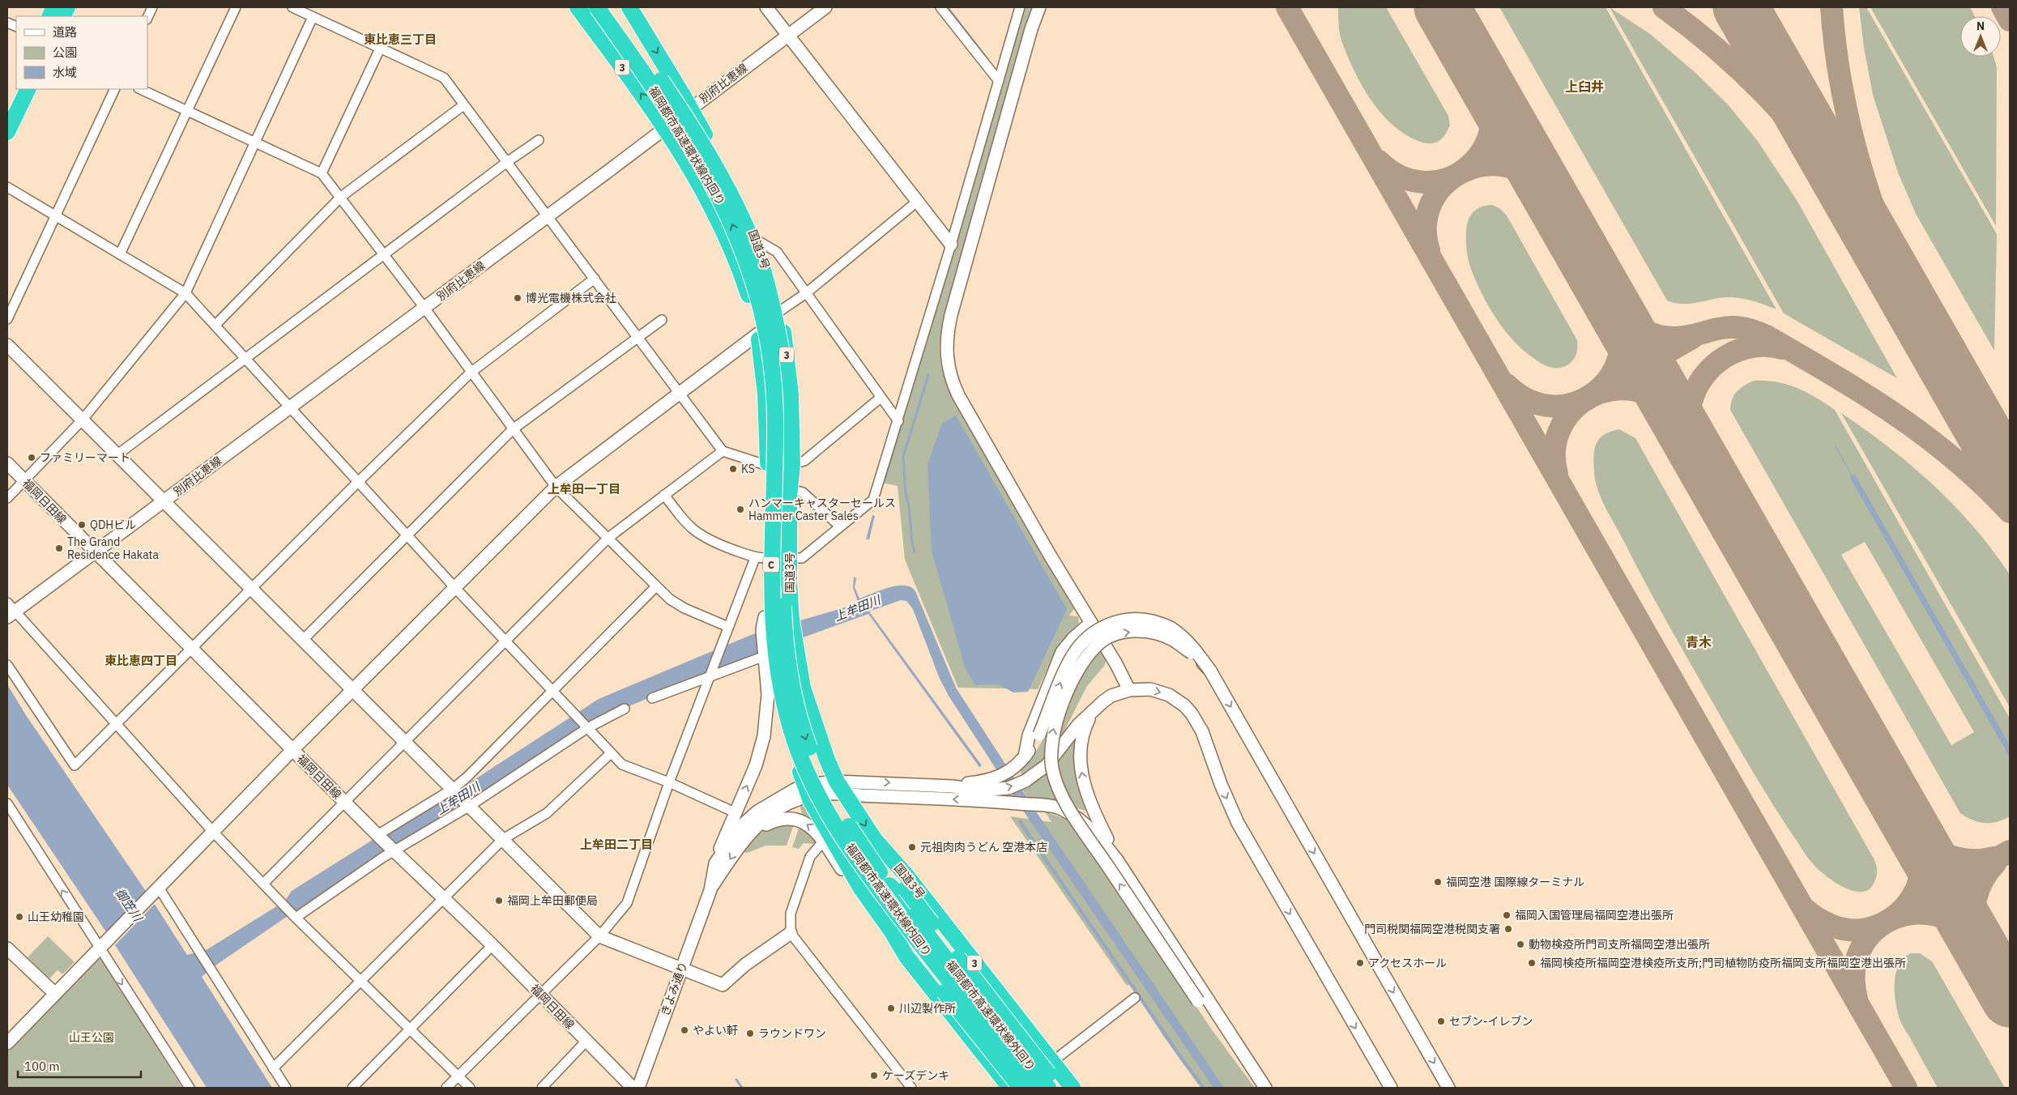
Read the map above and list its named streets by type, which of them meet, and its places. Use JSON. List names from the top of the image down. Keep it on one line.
{"streets":{"highway":["3","福岡都市高速環状線内回り","国道3号","C","福岡都市高速環状線外回り"],"street":["別府比恵線","福岡日田線","きよみ通り"]},"crossings":[["3","別府比恵線"],["3","きよみ通り"],["別府比恵線","国道3号"],["別府比恵線","福岡日田線"],["福岡都市高速環状線内回り","福岡都市高速環状線外回り"]],"districts":["東比恵三丁目","上臼井","上牟田一丁目","青木","東比恵四丁目","上牟田二丁目"],"water":["上牟田川","御笠川"],"parks":["山王公園"],"places":["博光電機株式会社","ファミリーマート","KS","ハンマーキャスターセールス Hammer Caster Sales","QDHビル","The Grand Residence Hakata","元祖肉肉うどん 空港本店","福岡空港 国際線ターミナル","福岡上牟田郵便局","福岡入国管理局福岡空港出張所","山王幼稚園","門司税関福岡空港税関支署","動物検疫所門司支所福岡空港出張所","アクセスホール","福岡検疫所福岡空港検疫所支所;門司植物防疫所福岡支所福岡空港出張所","川辺製作所","セブン-イレブン","やよい軒","ラウンドワン","ケーズデンキ"],"legend":["道路","公園","水域"],"scale_bar":"100 m","north":"top"}
